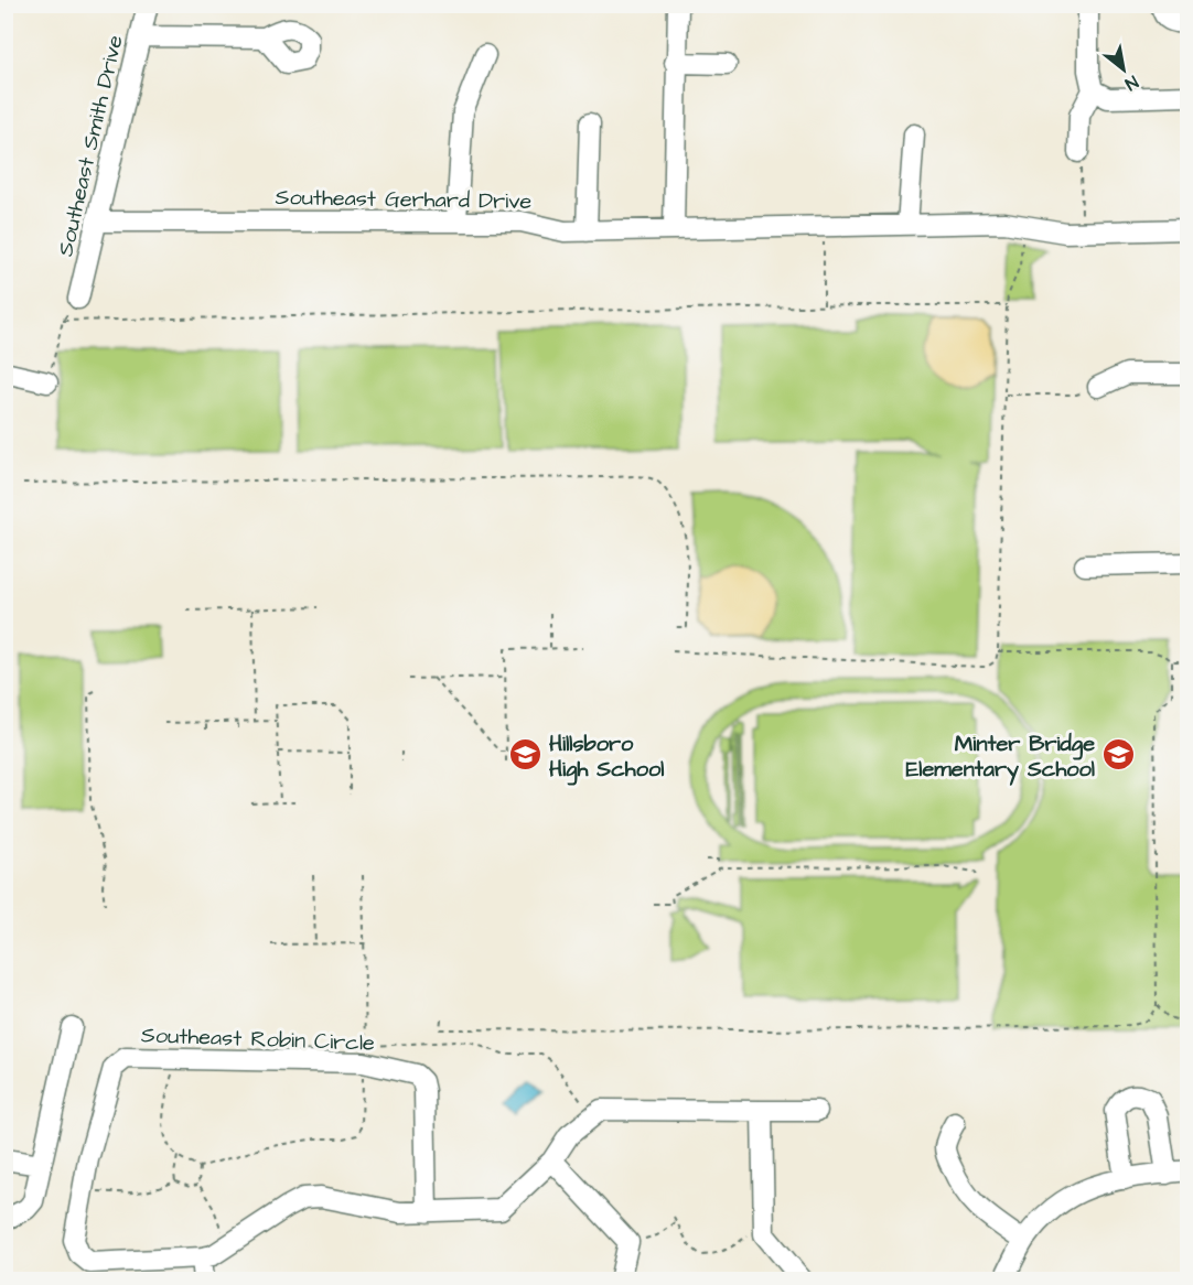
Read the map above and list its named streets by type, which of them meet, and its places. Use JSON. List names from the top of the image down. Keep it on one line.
{"streets":{"street":["Southeast Smith Drive","Southeast Gerhard Drive","Southeast Robin Circle"]},"crossings":[["Southeast Smith Drive","Southeast Gerhard Drive"]],"places":{"school or university":["Hillsboro High School","Minter Bridge Elementary School"]},"north":"bottom right"}
